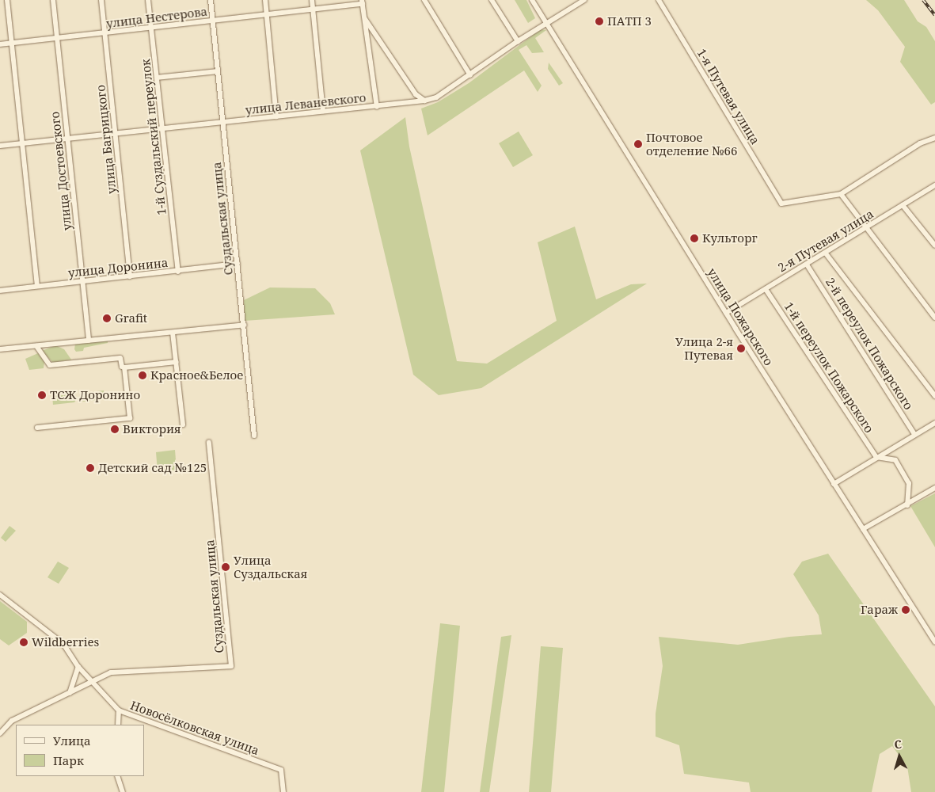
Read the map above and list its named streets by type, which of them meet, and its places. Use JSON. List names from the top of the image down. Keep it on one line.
{"streets":{"street":["улица Нестерова","1-я Путевая улица","улица Леваневского","1-й Суздальский переулок","улица Багрицкого","улица Достоевского","Суздальская улица","2-я Путевая улица","улица Доронина","улица Пожарского","2-й переулок Пожарского","1-й переулок Пожарского","Новосёлковская улица"]},"crossings":[["улица Нестерова","1-й Суздальский переулок"],["улица Нестерова","улица Багрицкого"],["улица Нестерова","улица Достоевского"],["улица Нестерова","Суздальская улица"],["улица Леваневского","1-й Суздальский переулок"],["улица Леваневского","улица Багрицкого"],["улица Леваневского","улица Достоевского"],["улица Леваневского","Суздальская улица"],["улица Леваневского","улица Пожарского"],["1-й Суздальский переулок","улица Доронина"],["улица Багрицкого","улица Доронина"],["улица Достоевского","улица Доронина"],["Суздальская улица","улица Доронина"],["Суздальская улица","Новосёлковская улица"],["2-я Путевая улица","улица Пожарского"],["2-я Путевая улица","2-й переулок Пожарского"],["2-я Путевая улица","1-й переулок Пожарского"]],"places":["ПАТП 3","Почтовое отделение №66","Культорг","Grafit","Улица 2-я Путевая","Красное&Белое","ТСЖ Доронино","Виктория","Детский сад №125","Улица Суздальская","Гараж","Wildberries"],"legend":["Улица","Парк"],"north":"top"}
